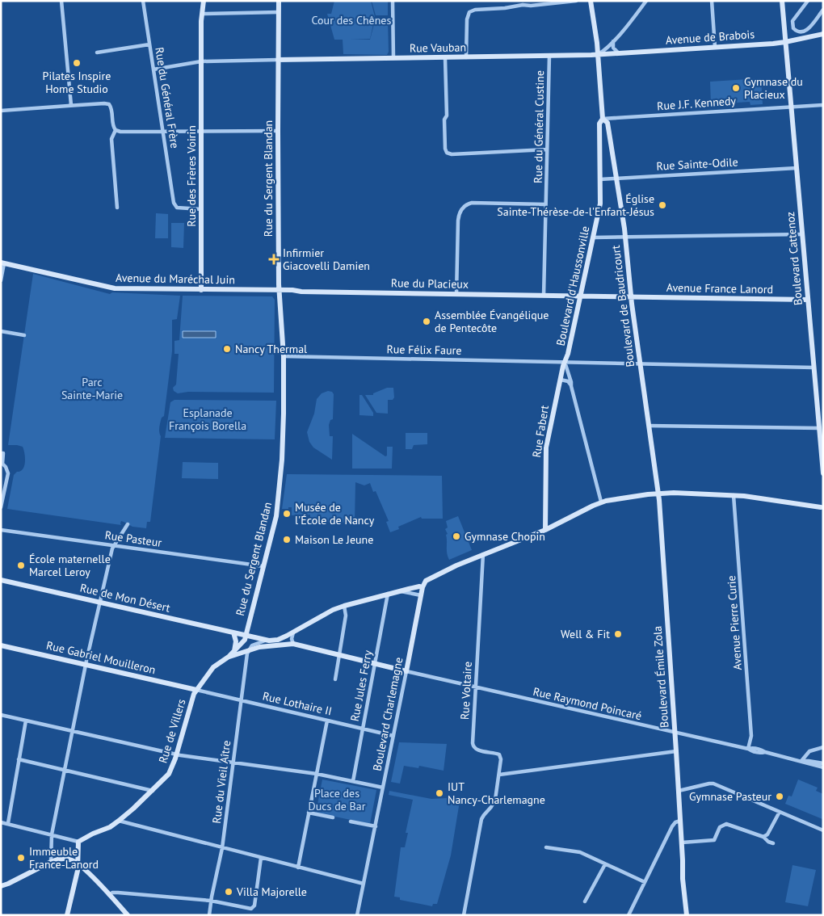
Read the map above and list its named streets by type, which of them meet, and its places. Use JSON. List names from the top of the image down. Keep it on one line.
{"streets":{"street":["Avenue de Brabois","Rue Vauban","Rue du Général Frère","Rue J.F. Kennedy","Rue du Général Custine","Rue Sainte-Odile","Rue des Frères Voirin","Rue du Sergent Blandan","Boulevard Cattenoz","Avenue du Maréchal Juin","Rue du Placieux","Boulevard d'Haussonville","Avenue France Lanord","Boulevard de Baudricourt","Rue Félix Faure","Rue Fabert","Rue Pasteur","Rue de Mon Désert","Avenue Pierre Curie","Rue Gabriel Mouilleron","Boulevard Émile Zola","Rue Jules Ferry","Rue Voltaire","Rue Lothaire II","Rue Raymond Poincaré","Boulevard Charlemagne","Rue de Villers","Rue du Vieil Aître"]},"crossings":[["Avenue de Brabois","Rue Vauban"],["Avenue de Brabois","Boulevard Cattenoz"],["Rue Vauban","Rue du Général Custine"],["Rue Vauban","Rue du Sergent Blandan"],["Rue du Général Frère","Rue des Frères Voirin"],["Rue J.F. Kennedy","Boulevard Cattenoz"],["Rue J.F. Kennedy","Boulevard d'Haussonville"],["Rue J.F. Kennedy","Boulevard de Baudricourt"],["Rue du Général Custine","Rue du Placieux"],["Rue Sainte-Odile","Boulevard Cattenoz"],["Rue Sainte-Odile","Boulevard d'Haussonville"],["Rue Sainte-Odile","Boulevard de Baudricourt"],["Rue des Frères Voirin","Avenue du Maréchal Juin"],["Rue du Sergent Blandan","Avenue du Maréchal Juin"],["Rue du Sergent Blandan","Rue du Placieux"],["Rue du Sergent Blandan","Rue Félix Faure"],["Rue du Sergent Blandan","Rue Pasteur"],["Rue du Sergent Blandan","Rue de Mon Désert"],["Rue du Sergent Blandan","Rue de Villers"],["Boulevard Cattenoz","Avenue France Lanord"],["Boulevard Cattenoz","Rue Félix Faure"],["Avenue du Maréchal Juin","Rue du Placieux"],["Rue du Placieux","Boulevard d'Haussonville"],["Rue du Placieux","Avenue France Lanord"],["Boulevard d'Haussonville","Avenue France Lanord"],["Boulevard d'Haussonville","Boulevard de Baudricourt"],["Boulevard d'Haussonville","Rue Félix Faure"],["Boulevard d'Haussonville","Rue Fabert"],["Avenue France Lanord","Boulevard de Baudricourt"],["Boulevard de Baudricourt","Rue Félix Faure"],["Boulevard de Baudricourt","Boulevard Émile Zola"],["Rue Félix Faure","Rue Fabert"],["Rue de Mon Désert","Rue de Villers"],["Avenue Pierre Curie","Rue Raymond Poincaré"],["Rue Gabriel Mouilleron","Rue Lothaire II"],["Rue Gabriel Mouilleron","Rue de Villers"],["Boulevard Émile Zola","Rue Raymond Poincaré"],["Rue Jules Ferry","Rue Lothaire II"],["Rue Voltaire","Rue Raymond Poincaré"],["Rue Lothaire II","Boulevard Charlemagne"],["Rue Lothaire II","Rue de Villers"],["Rue Lothaire II","Rue du Vieil Aître"],["Rue Raymond Poincaré","Boulevard Charlemagne"]],"parks":["Cour des Chênes","Parc Sainte-Marie","Esplanade François Borella","Place des Ducs de Bar"],"places":{"other":["Pilates Inspire Home Studio","Gymnase du Placieux","Église Sainte-Thérèse-de-l'Enfant-Jésus","Assemblée Évangélique de Pentecôte","Nancy Thermal","Musée de l'École de Nancy","Gymnase Chopin","Maison Le Jeune","École maternelle Marcel Leroy","Well & Fit","IUT Nancy-Charlemagne","Gymnase Pasteur","Immeuble France-Lanord","Villa Majorelle"],"health":["Infirmier Giacovelli Damien"]}}
